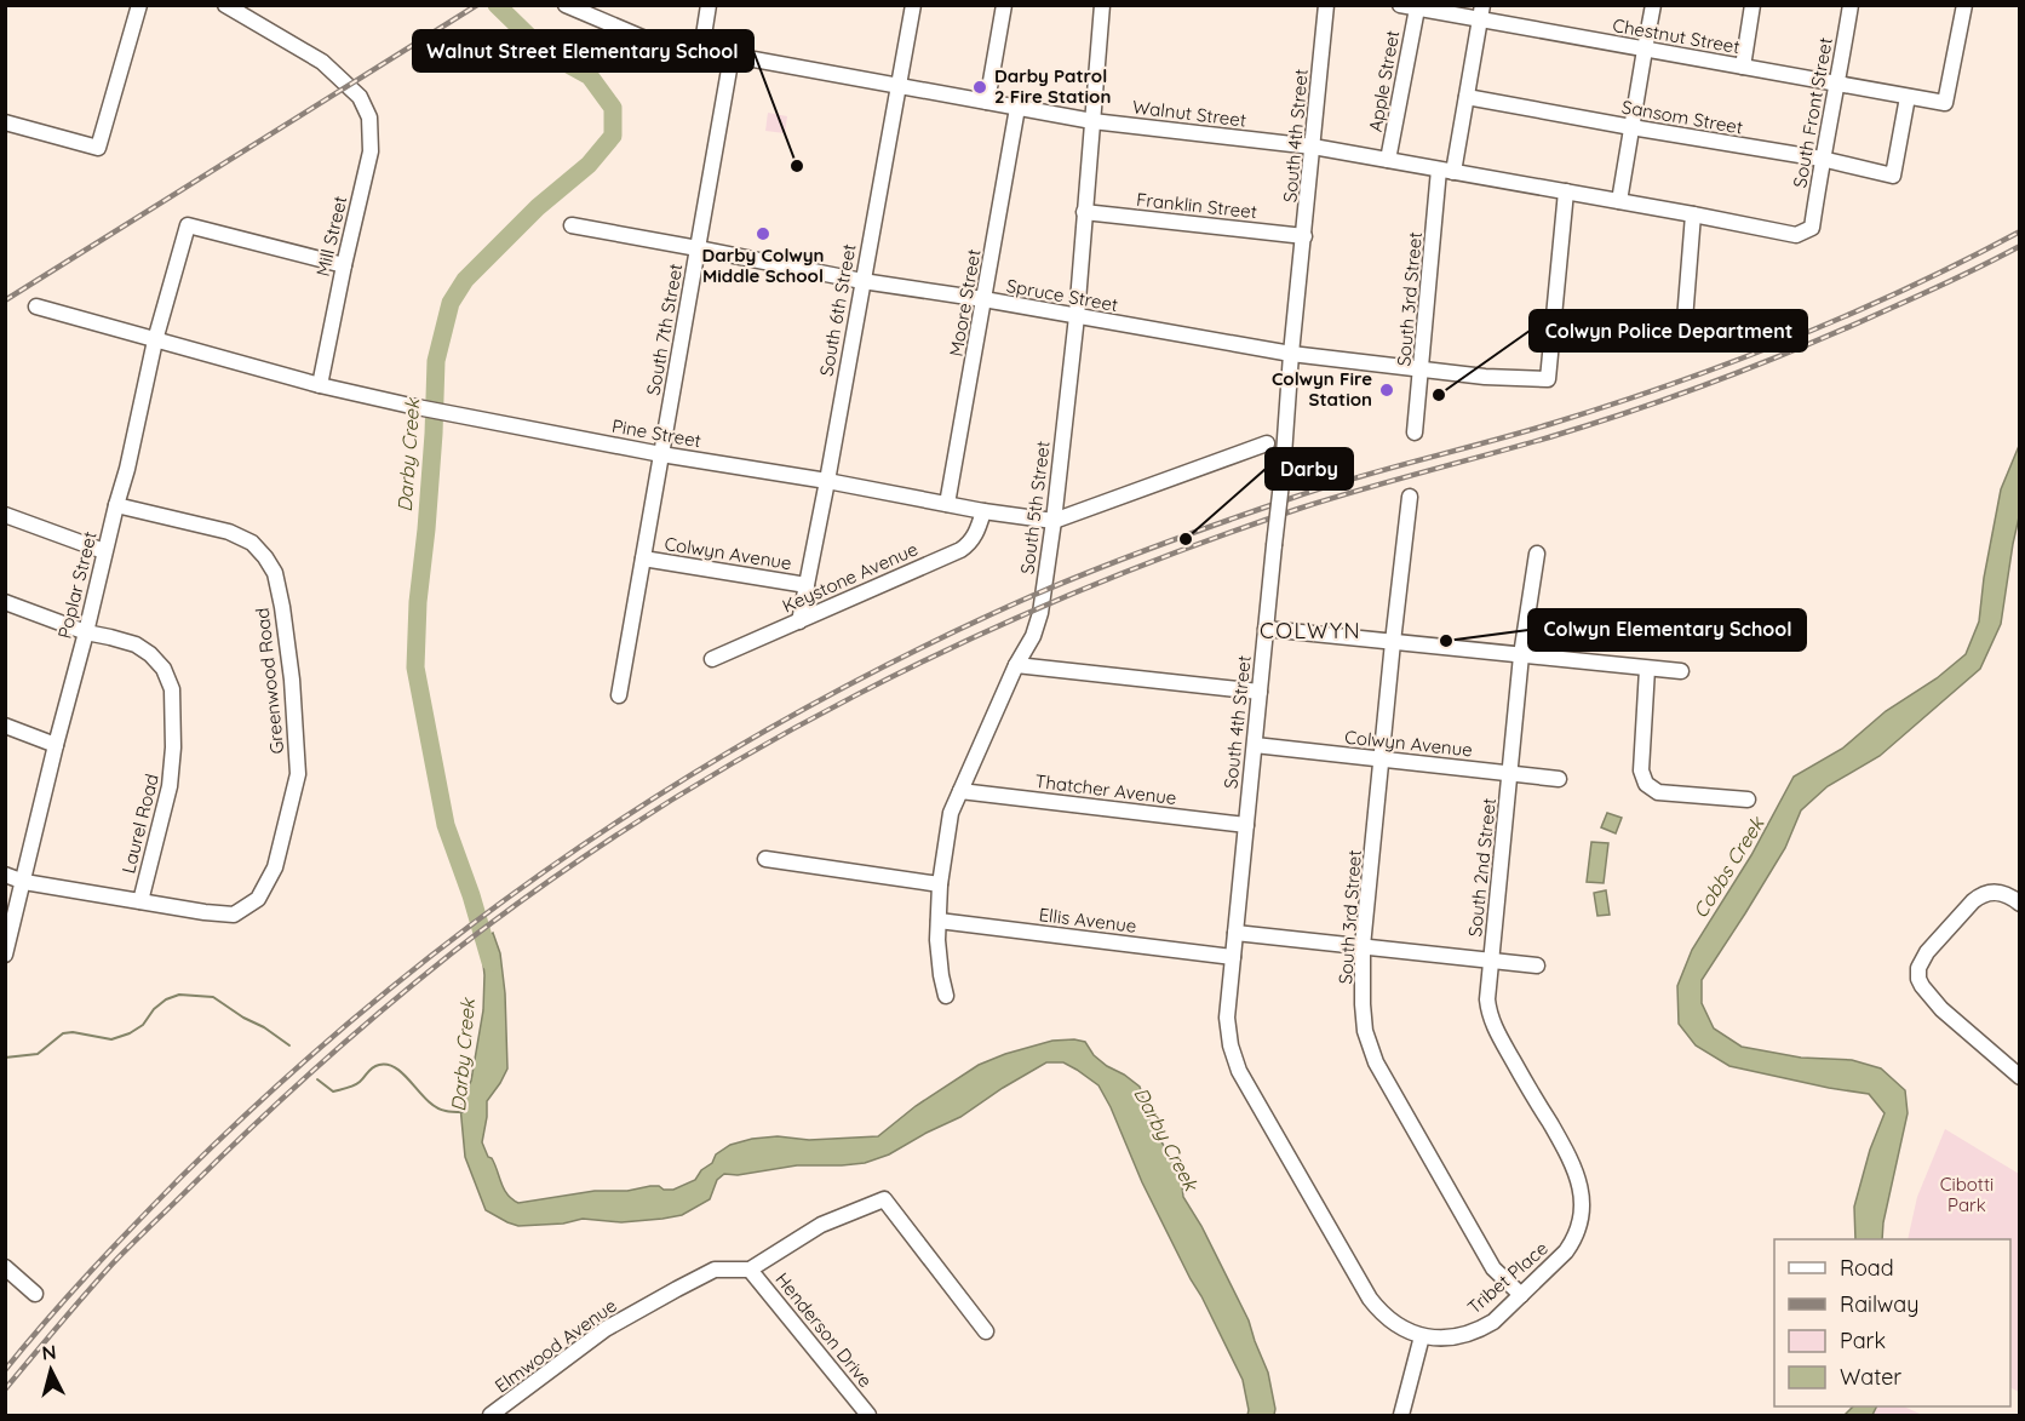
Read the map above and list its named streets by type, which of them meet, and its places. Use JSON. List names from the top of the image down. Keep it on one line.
{"streets":{"street":["Chestnut Street","Apple Street","South Front Street","Walnut Street","Sansom Street","South 4th Street","Franklin Street","Mill Street","Spruce Street","South 3rd Street","Moore Street","South 6th Street","South 7th Street","Pine Street","South 5th Street","Colwyn Avenue","Keystone Avenue","Poplar Street","Greenwood Road","Thatcher Avenue","Laurel Road","South 2nd Street","Ellis Avenue","Tribet Place","Henderson Drive","Elmwood Avenue"]},"crossings":[["Chestnut Street","Apple Street"],["Chestnut Street","South Front Street"],["Chestnut Street","Sansom Street"],["Chestnut Street","South 3rd Street"],["Apple Street","Walnut Street"],["South Front Street","Walnut Street"],["South Front Street","Sansom Street"],["Walnut Street","South 4th Street"],["Walnut Street","Spruce Street"],["Walnut Street","South 3rd Street"],["Walnut Street","Moore Street"],["Walnut Street","South 6th Street"],["Walnut Street","South 7th Street"],["Walnut Street","South 5th Street"],["Sansom Street","South 3rd Street"],["South 4th Street","Franklin Street"],["South 4th Street","Spruce Street"],["South 4th Street","Colwyn Avenue"],["South 4th Street","Thatcher Avenue"],["South 4th Street","Ellis Avenue"],["South 4th Street","Tribet Place"],["Franklin Street","South 5th Street"],["Mill Street","Pine Street"],["Mill Street","Poplar Street"],["Spruce Street","South 3rd Street"],["Spruce Street","Moore Street"],["Spruce Street","South 6th Street"],["Spruce Street","South 7th Street"],["Spruce Street","South 5th Street"],["South 3rd Street","Colwyn Avenue"],["South 3rd Street","Tribet Place"],["Moore Street","Pine Street"],["South 6th Street","Pine Street"],["South 6th Street","Colwyn Avenue"],["South 6th Street","Keystone Avenue"],["South 7th Street","Pine Street"],["South 7th Street","Colwyn Avenue"],["Pine Street","South 5th Street"],["Pine Street","Keystone Avenue"],["Pine Street","Poplar Street"],["South 5th Street","Thatcher Avenue"],["South 5th Street","Ellis Avenue"],["Colwyn Avenue","South 2nd Street"],["Poplar Street","Greenwood Road"],["Poplar Street","Laurel Road"],["Greenwood Road","Laurel Road"],["South 2nd Street","Tribet Place"],["Henderson Drive","Elmwood Avenue"]],"districts":["COLWYN"],"water":["Darby Creek","Cobbs Creek"],"parks":["Cibotti Park"],"places":["Darby Patrol 2 Fire Station","Walnut Street Elementary School","Darby Colwyn Middle School","Colwyn Fire Station","Colwyn Police Department","Darby","Colwyn Elementary School"],"legend":["Road","Railway","Park","Water"],"north":"top"}
